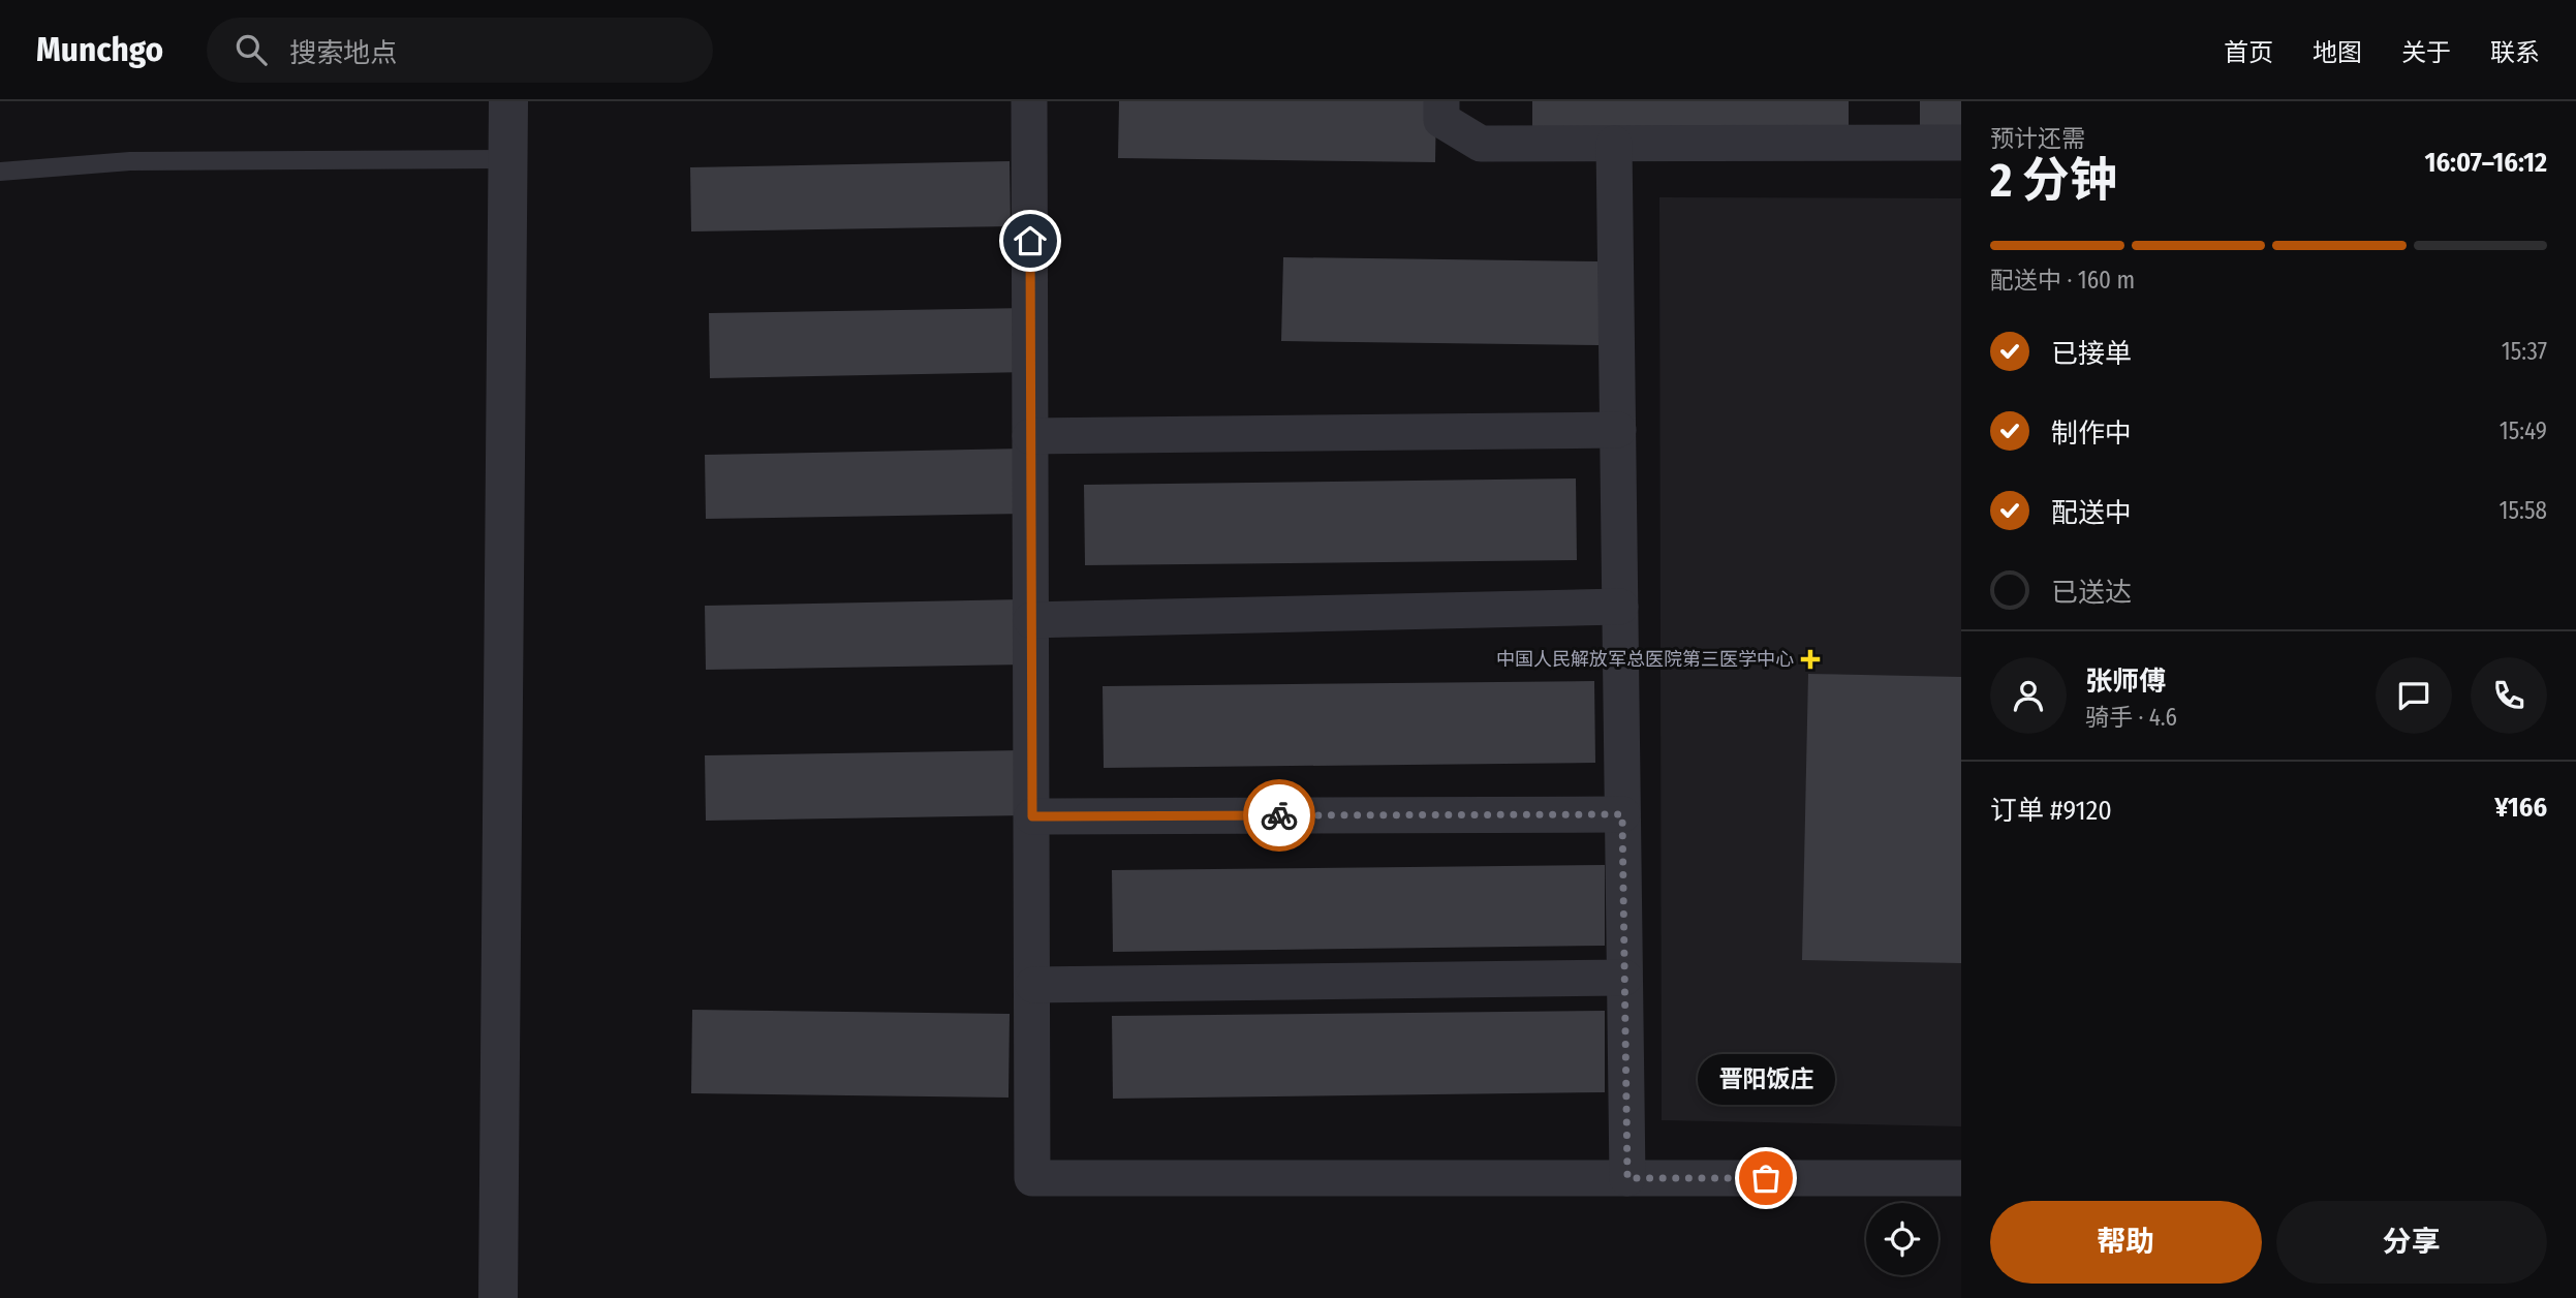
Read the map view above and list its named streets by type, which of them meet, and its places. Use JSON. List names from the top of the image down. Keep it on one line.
{"places":{"health":["中国人民解放军总医院第三医学中心"],"other":["晋阳饭庄"]},"page":{"header":"Munchgo","search":"搜索地点","nav":["首页","地图","关于","联系"],"heading":["2 分钟","预计还需","16:07–16:12"],"panel":["张师傅","骑手 · 4.6","订单 #9120","¥166"],"bar":"配送中 · 160 m","list":[["已接单","15:37"],["制作中","15:49"],["配送中","15:58"],"已送达"],"bubble":"晋阳饭庄","buttons":["帮助","分享"]}}
